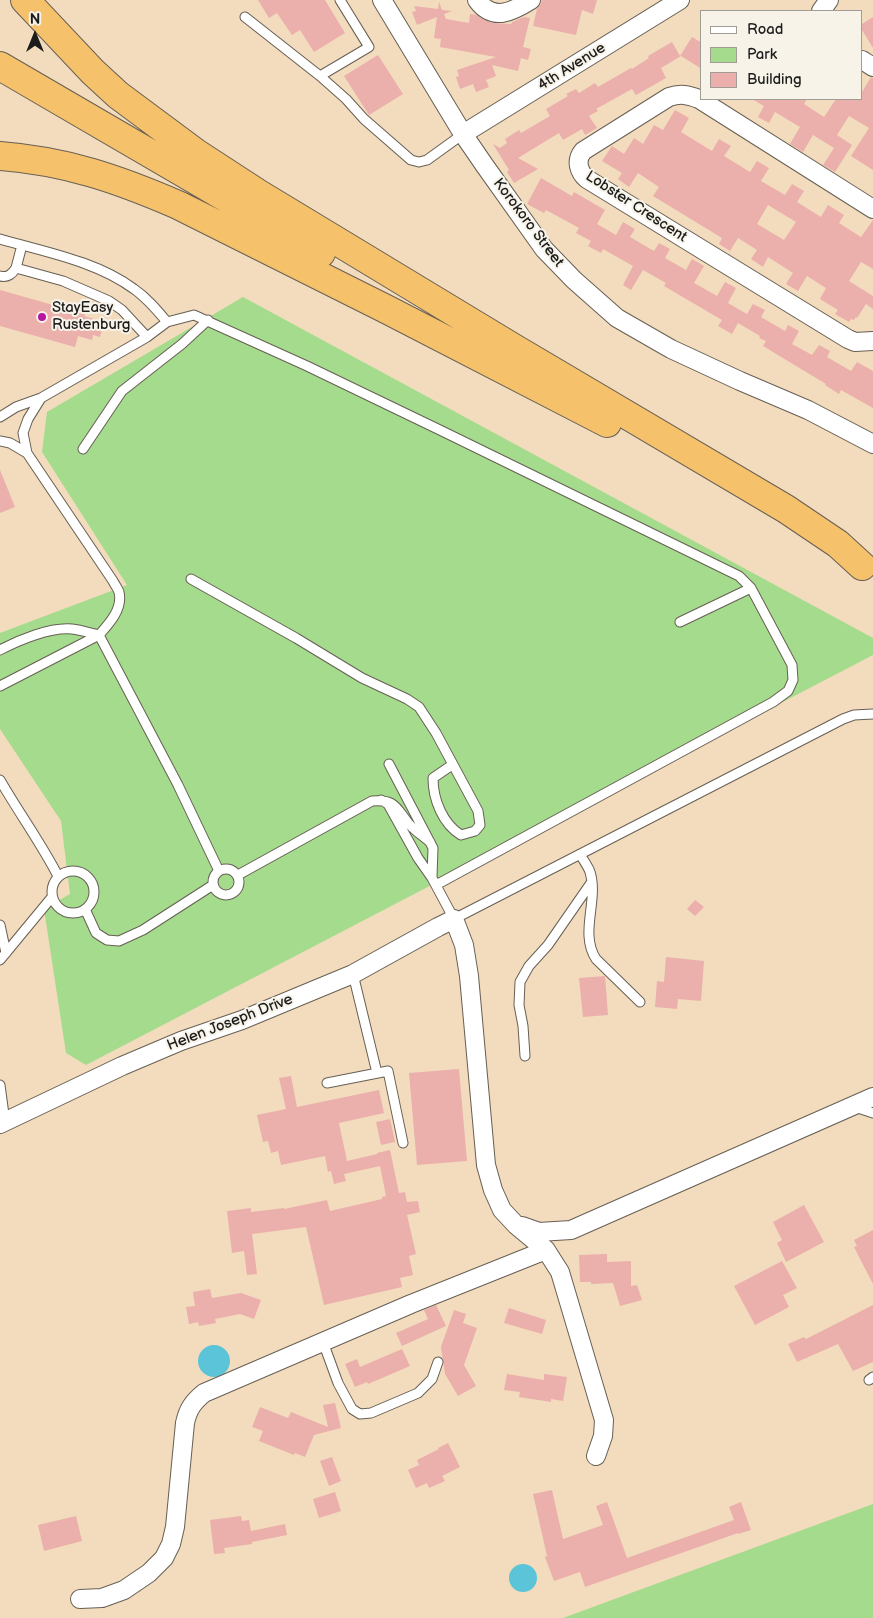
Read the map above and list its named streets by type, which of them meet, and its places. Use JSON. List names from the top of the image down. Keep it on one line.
{"streets":{"street":["4th Avenue","Lobster Crescent","Korokoro Street","Helen Joseph Drive"]},"crossings":[["4th Avenue","Korokoro Street"]],"places":["StayEasy Rustenburg"],"legend":["Road","Park","Building"],"north":"top"}
